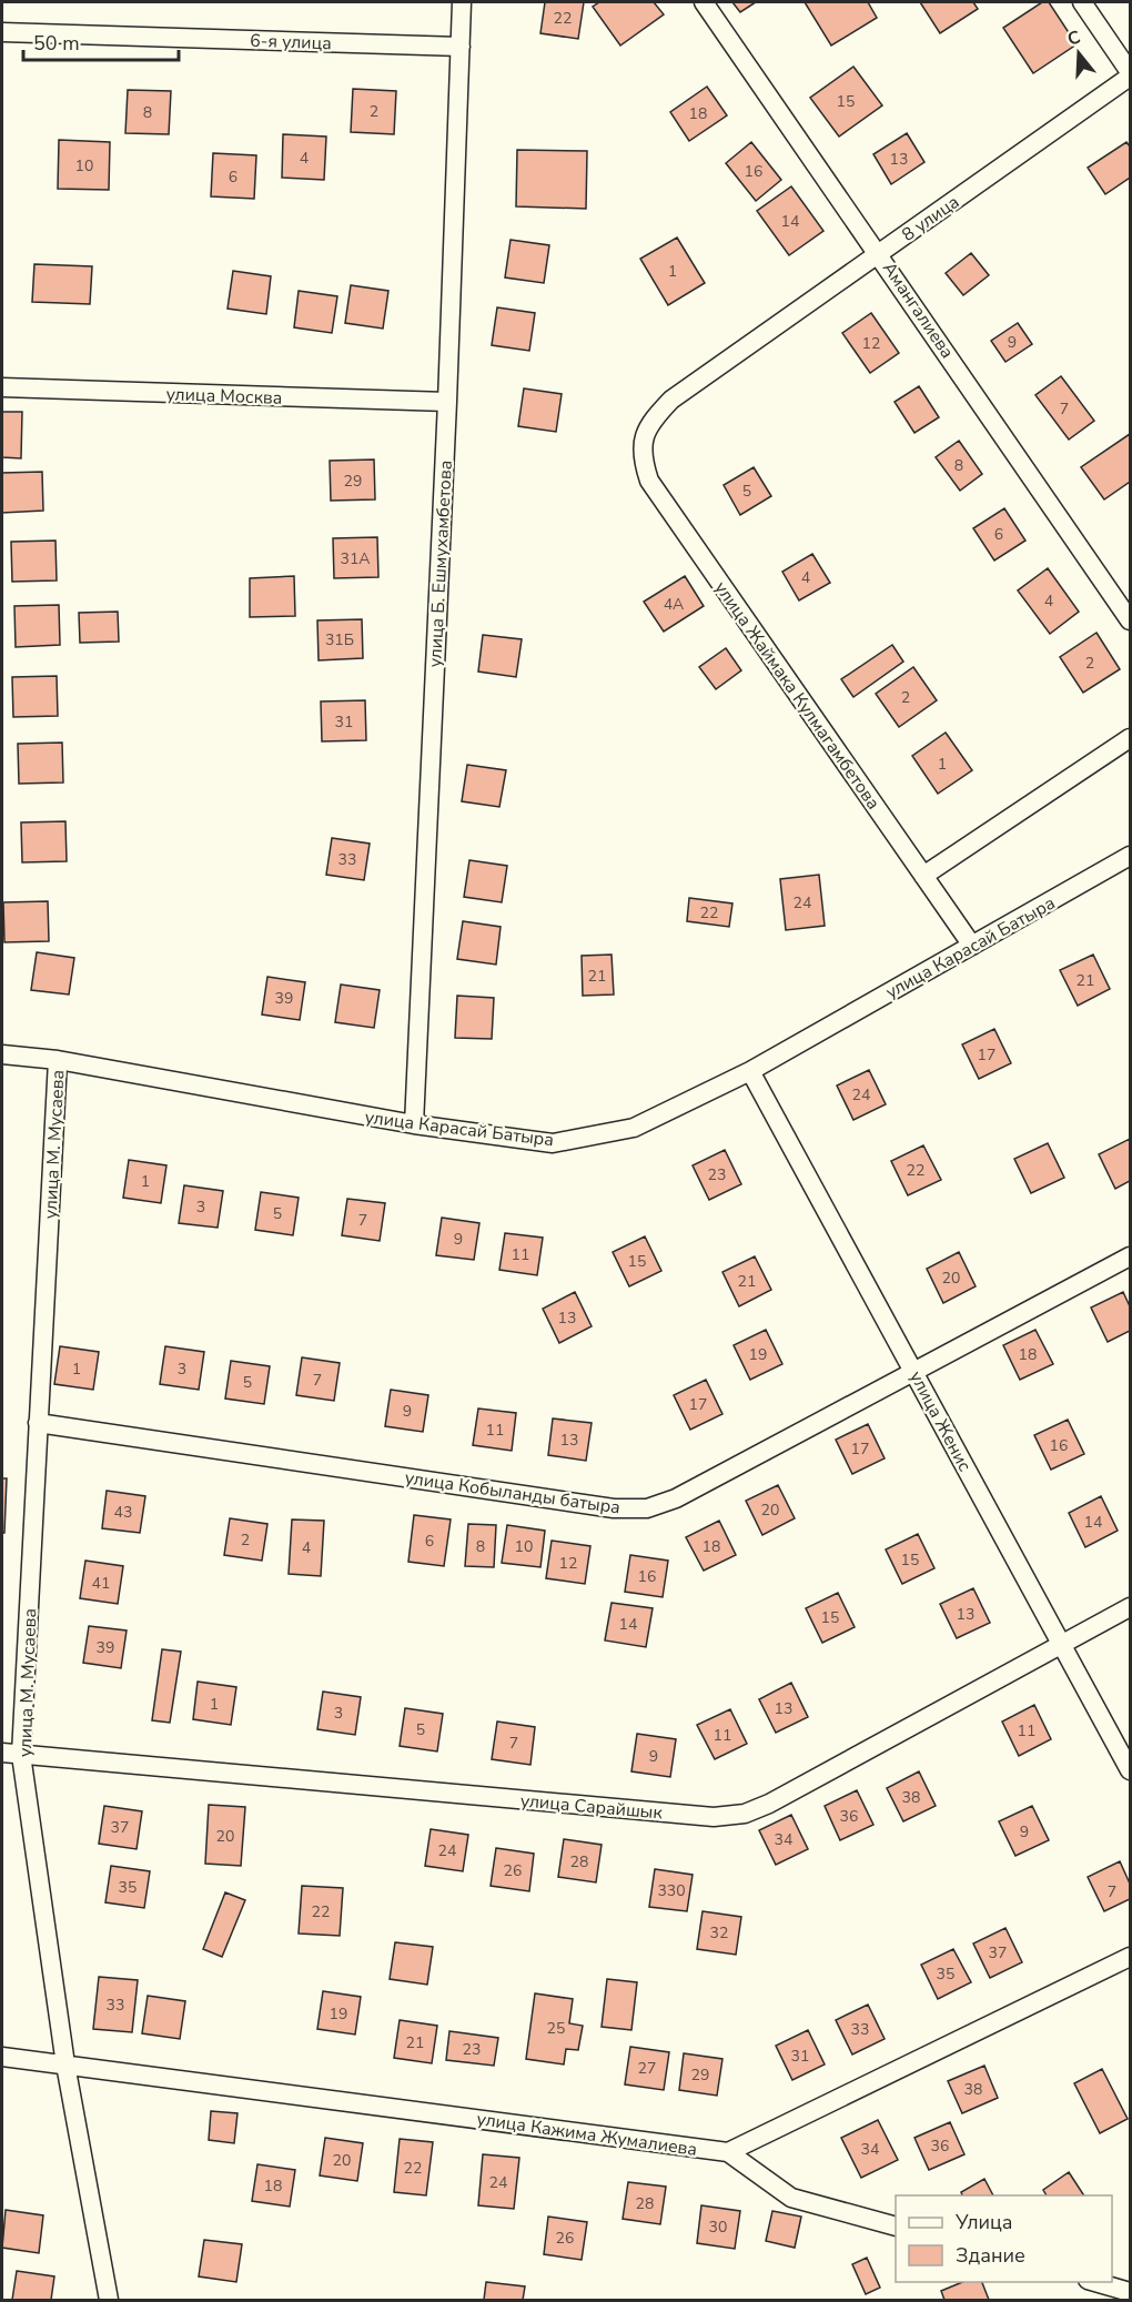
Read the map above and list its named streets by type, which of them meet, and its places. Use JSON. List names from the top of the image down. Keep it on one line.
{"streets":{"street":["6-я улица","8 улица","Амангалиева","улица Москва","улица Б. Ешмухамбетова","улица Жаймака Кулмагамбетова","улица Карасай Батыра","улица М. Мусаева","улица Женис","улица Кобыланды батыра","улица Сарайшык","улица Кажима Жумалиева"]},"crossings":[["6-я улица","улица Б. Ешмухамбетова"],["8 улица","Амангалиева"],["8 улица","улица Жаймака Кулмагамбетова"],["улица Москва","улица Б. Ешмухамбетова"],["улица Б. Ешмухамбетова","улица Карасай Батыра"],["улица Жаймака Кулмагамбетова","улица Карасай Батыра"],["улица Карасай Батыра","улица М. Мусаева"],["улица Карасай Батыра","улица Женис"],["улица М. Мусаева","улица Кобыланды батыра"],["улица М. Мусаева","улица Сарайшык"],["улица М. Мусаева","улица Кажима Жумалиева"],["улица Женис","улица Кобыланды батыра"],["улица Женис","улица Сарайшык"]],"house_numbers":["22","15","2","8","18","4","13","10","16","6","14","1","9","12","7","8","29","5","6","31А","4","4","4А","31Б","2","2","31","1","33","24","22","21","21","39","17","24","22","23","1","3","5","7","9","11","15","20","21","13","19","18","1","3","7","5","17","9","11","13","16","17","20","43","14","2","6","8","10","18","4","15","12","16","41","13","15","14","39","1","13","3","5","11","11","7","9","38","36","37","9","20","34","24","28","26","35","330","7","22","32","37","35","33","19","25","33","21","23","31","27","29","38","36","34","20","22","24","18","28","30","26"],"legend":["Улица","Здание"],"scale_bar":"50 m","north":"top"}
